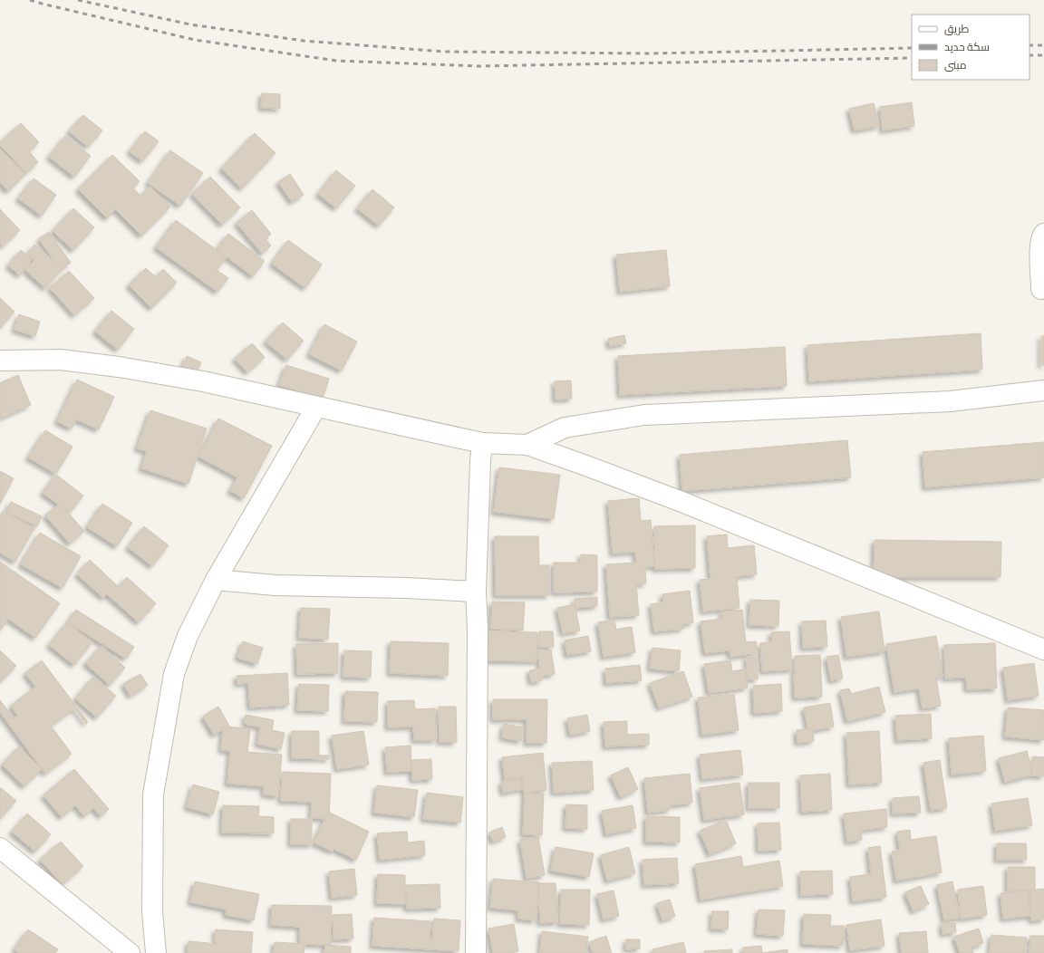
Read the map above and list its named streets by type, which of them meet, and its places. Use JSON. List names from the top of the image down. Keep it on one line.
{"legend":["طريق","سكة حديد","مبنى"]}
